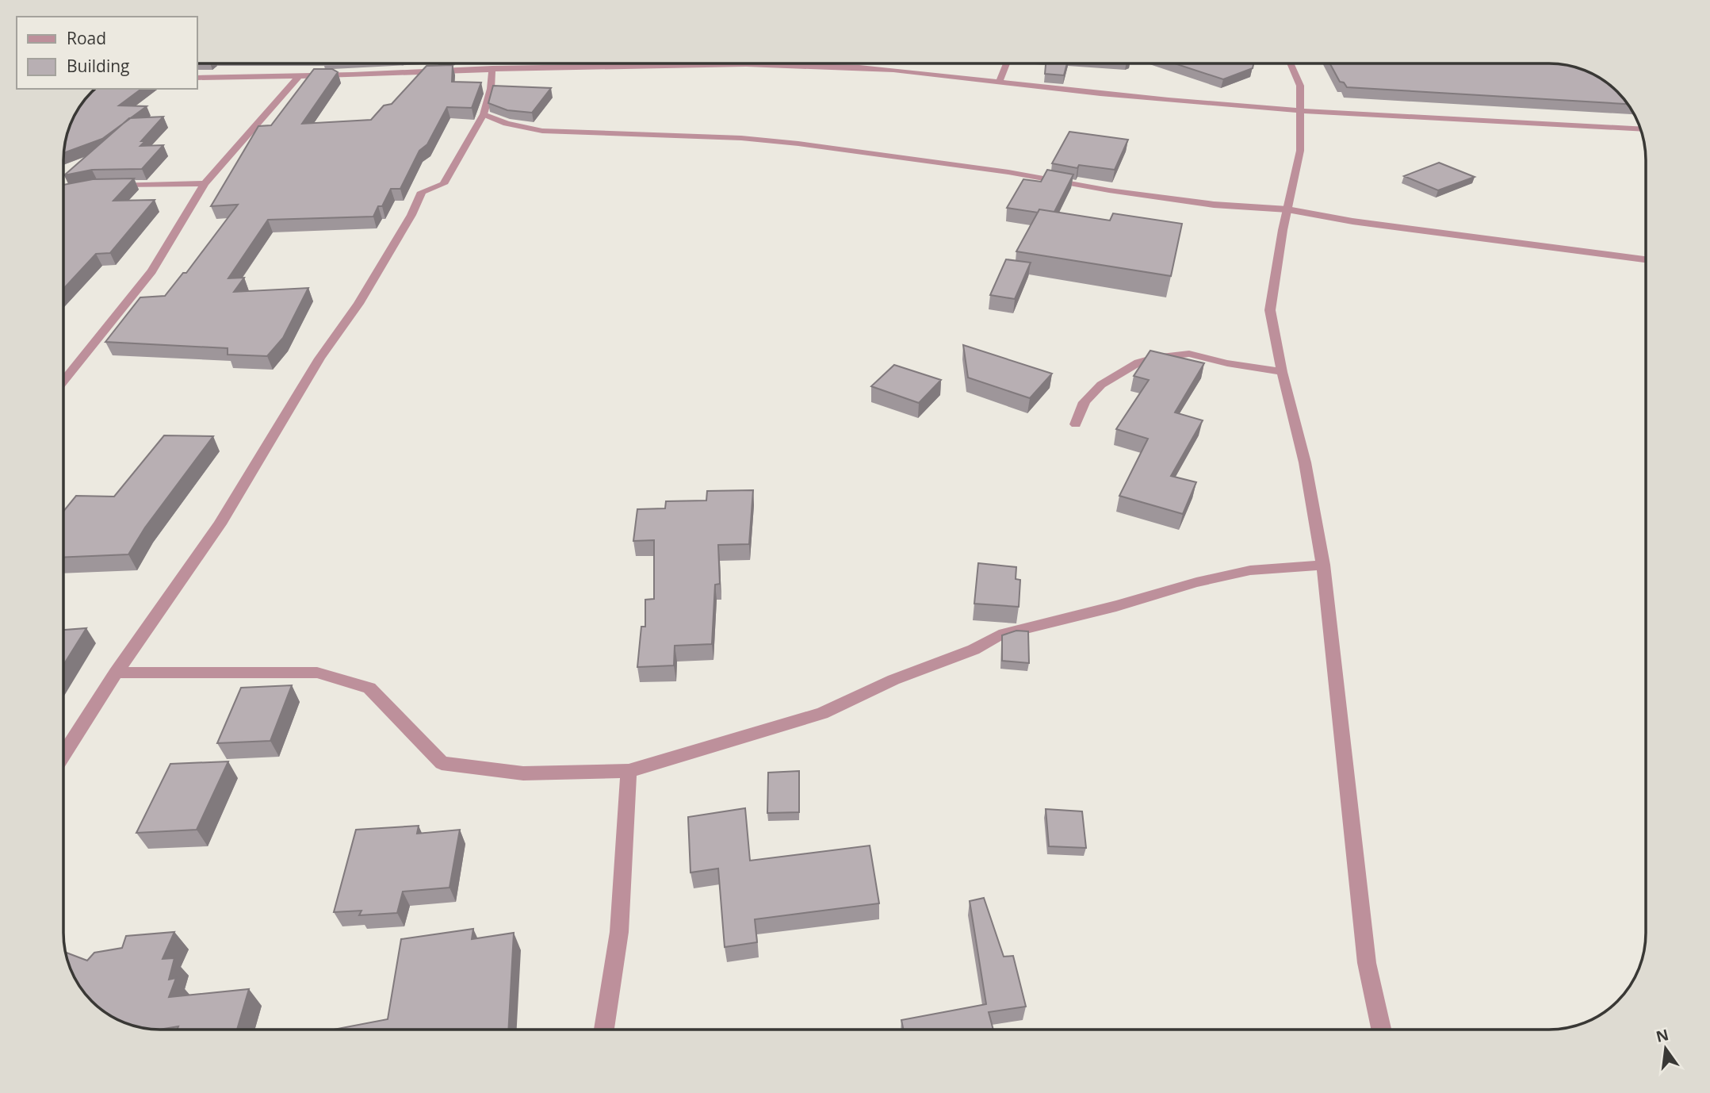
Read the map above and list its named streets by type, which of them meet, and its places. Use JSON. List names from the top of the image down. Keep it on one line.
{"legend":["Road","Building"],"north":"top"}
